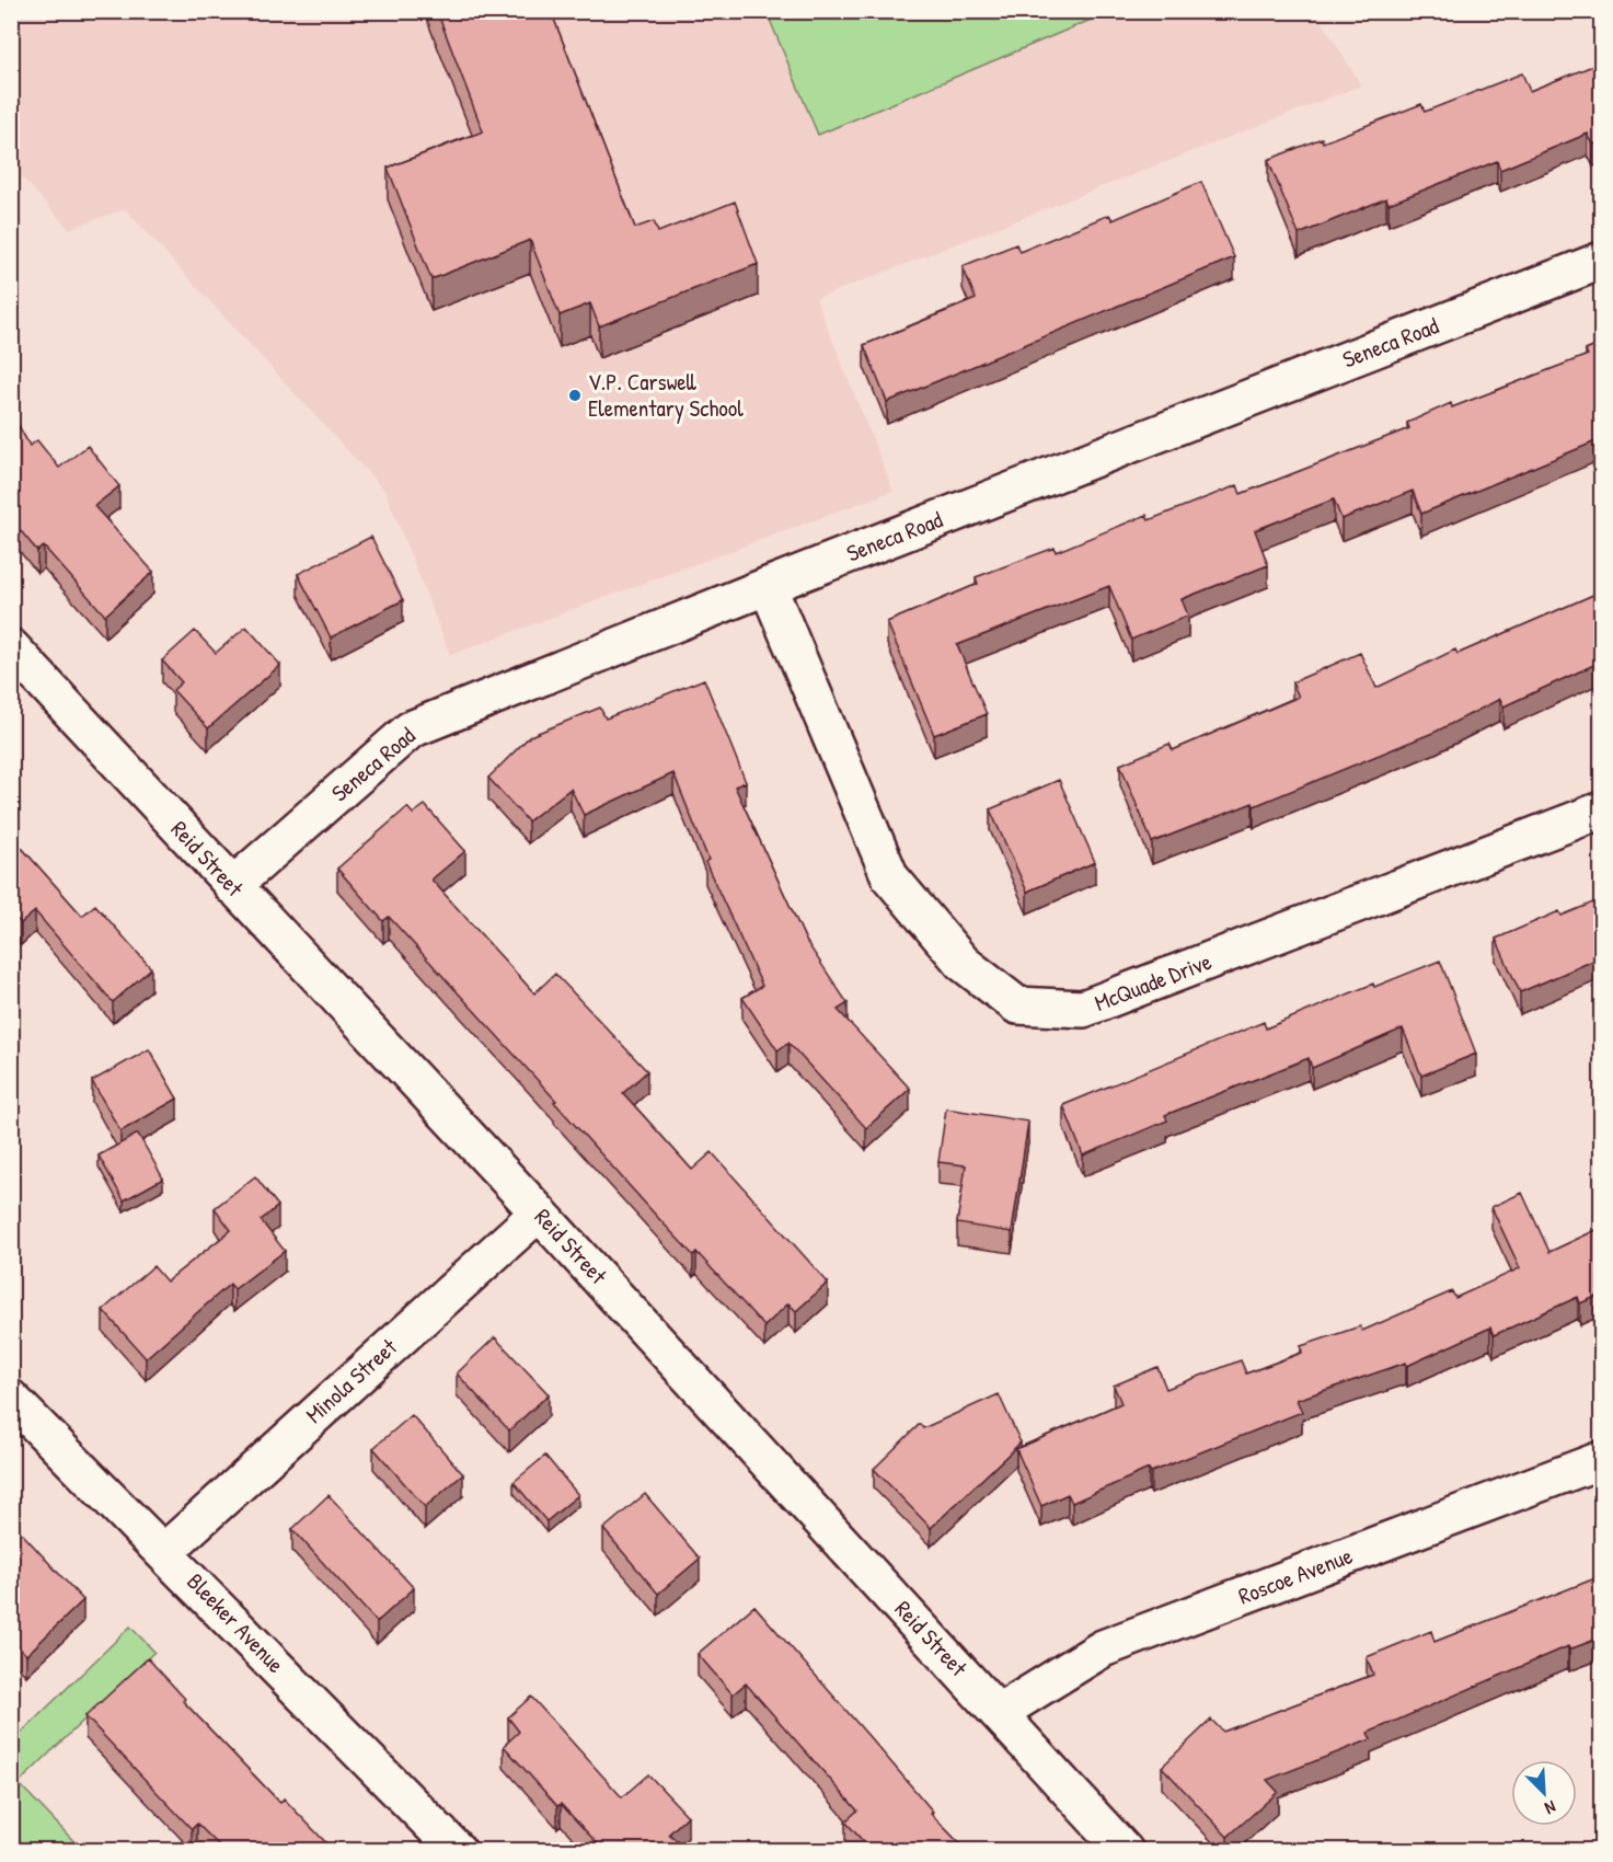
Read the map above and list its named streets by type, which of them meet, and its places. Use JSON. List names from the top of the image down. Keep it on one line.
{"streets":{"street":["Seneca Road","Reid Street","McQuade Drive","Minola Street","Roscoe Avenue","Bleeker Avenue"]},"crossings":[["Seneca Road","Reid Street"],["Seneca Road","McQuade Drive"],["Reid Street","Minola Street"],["Reid Street","Roscoe Avenue"],["Minola Street","Bleeker Avenue"]],"places":["V.P. Carswell Elementary School"],"north":"bottom right"}
